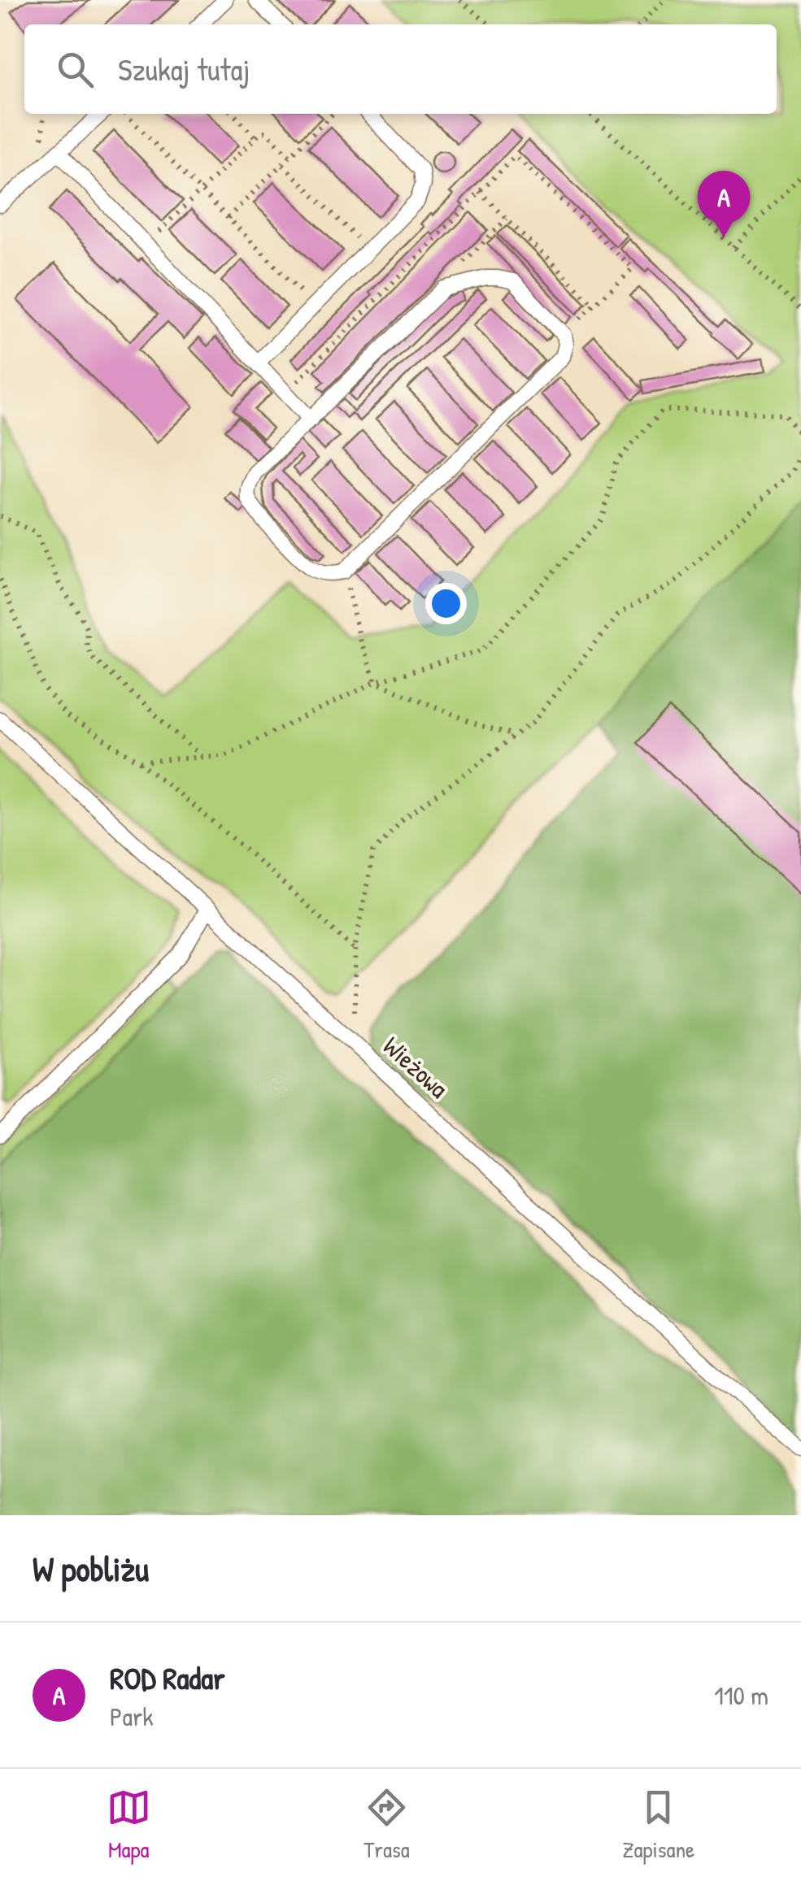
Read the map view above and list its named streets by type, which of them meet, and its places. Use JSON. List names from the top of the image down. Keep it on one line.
{"streets":{"lane":["Wieżowa"]},"page":{"search":"Szukaj tutaj","pins":"A","heading":"W pobliżu","list":[{"mark":"A","name":"ROD Radar","note":"Park","value":"110 m"}],"nav":["Mapa","Trasa","Zapisane"]}}
